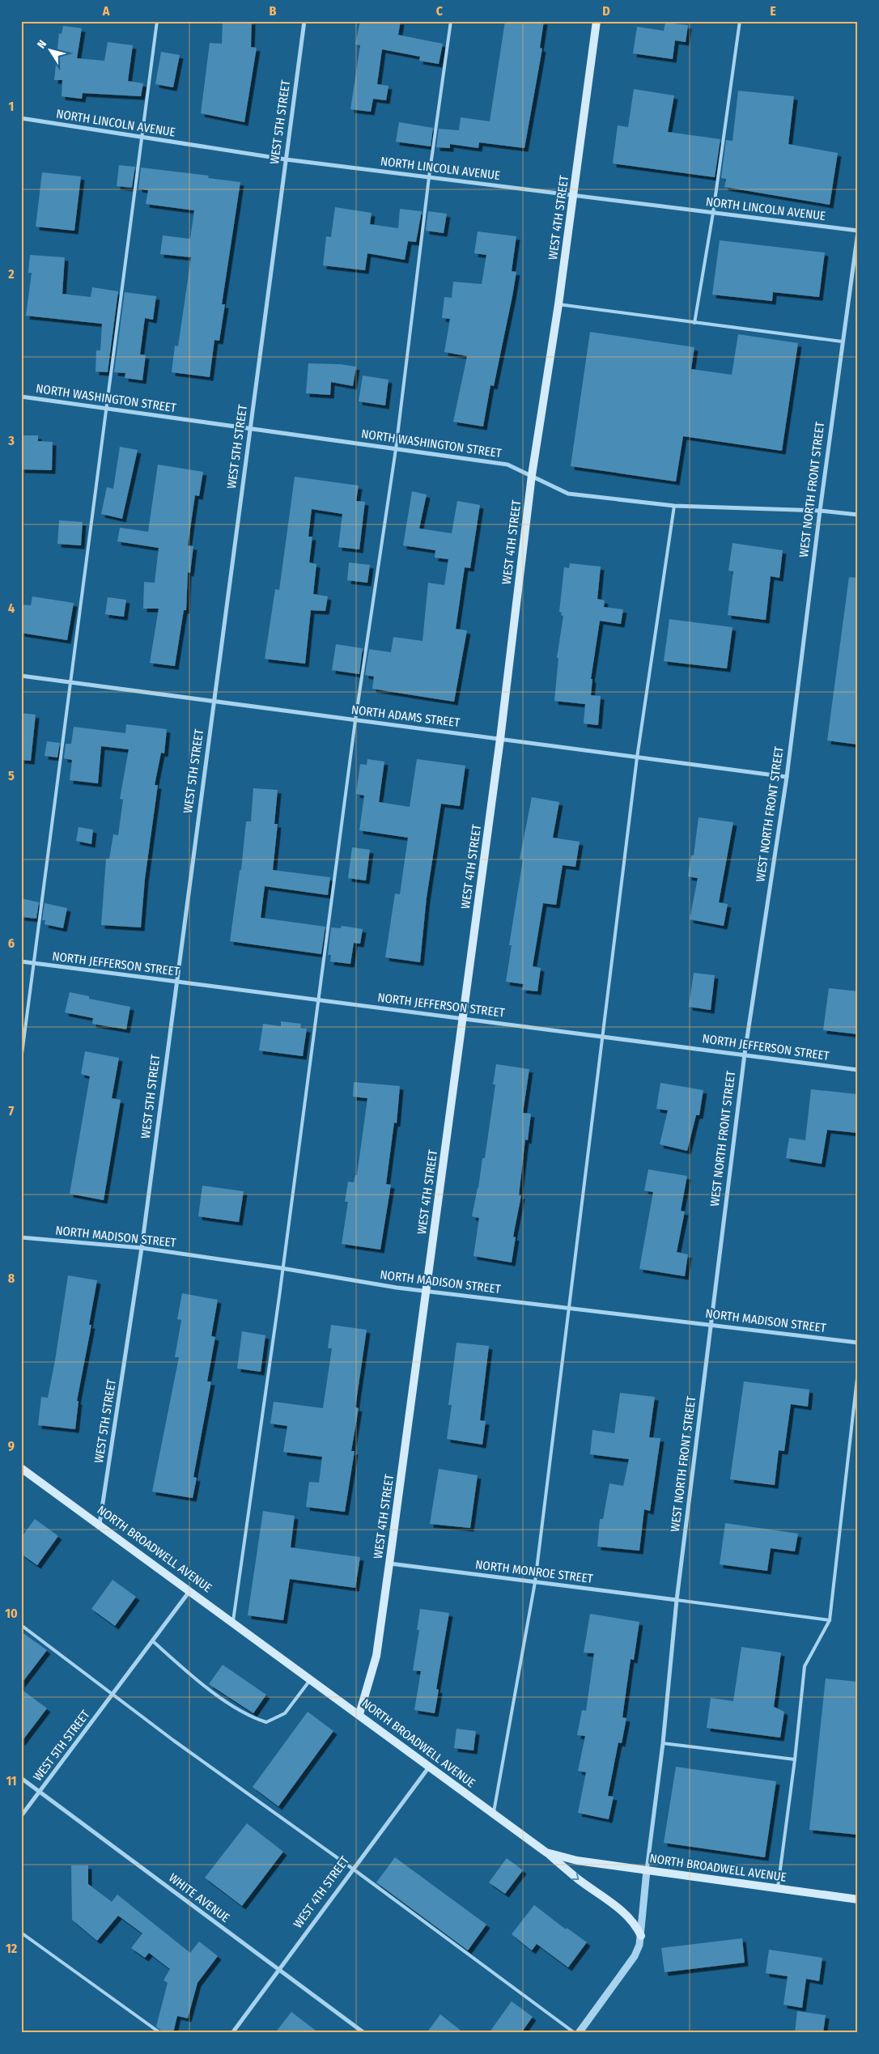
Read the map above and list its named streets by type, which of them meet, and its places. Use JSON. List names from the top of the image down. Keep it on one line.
{"streets":{"main road":["WEST 4TH STREET","NORTH BROADWELL AVENUE"],"street":["WEST 5TH STREET","NORTH LINCOLN AVENUE","NORTH WASHINGTON STREET","WEST NORTH FRONT STREET","NORTH ADAMS STREET","NORTH JEFFERSON STREET","NORTH MADISON STREET","NORTH MONROE STREET","WHITE AVENUE"]},"crossings":[["WEST 5TH STREET","NORTH LINCOLN AVENUE"],["WEST 5TH STREET","NORTH WASHINGTON STREET"],["WEST 5TH STREET","NORTH ADAMS STREET"],["WEST 5TH STREET","NORTH JEFFERSON STREET"],["WEST 5TH STREET","NORTH MADISON STREET"],["WEST 5TH STREET","NORTH BROADWELL AVENUE"],["WEST 5TH STREET","WHITE AVENUE"],["NORTH LINCOLN AVENUE","WEST 4TH STREET"],["NORTH LINCOLN AVENUE","WEST NORTH FRONT STREET"],["WEST 4TH STREET","NORTH WASHINGTON STREET"],["WEST 4TH STREET","NORTH ADAMS STREET"],["WEST 4TH STREET","NORTH JEFFERSON STREET"],["WEST 4TH STREET","NORTH MADISON STREET"],["WEST 4TH STREET","NORTH BROADWELL AVENUE"],["WEST 4TH STREET","NORTH MONROE STREET"],["WEST 4TH STREET","WHITE AVENUE"],["NORTH WASHINGTON STREET","WEST NORTH FRONT STREET"],["WEST NORTH FRONT STREET","NORTH ADAMS STREET"],["WEST NORTH FRONT STREET","NORTH JEFFERSON STREET"],["WEST NORTH FRONT STREET","NORTH MADISON STREET"],["WEST NORTH FRONT STREET","NORTH BROADWELL AVENUE"],["WEST NORTH FRONT STREET","NORTH MONROE STREET"]],"north":"top left","grid":{"columns":["A","B","C","D","E"],"rows":["1","2","3","4","5","6","7","8","9","10","11","12"]}}
